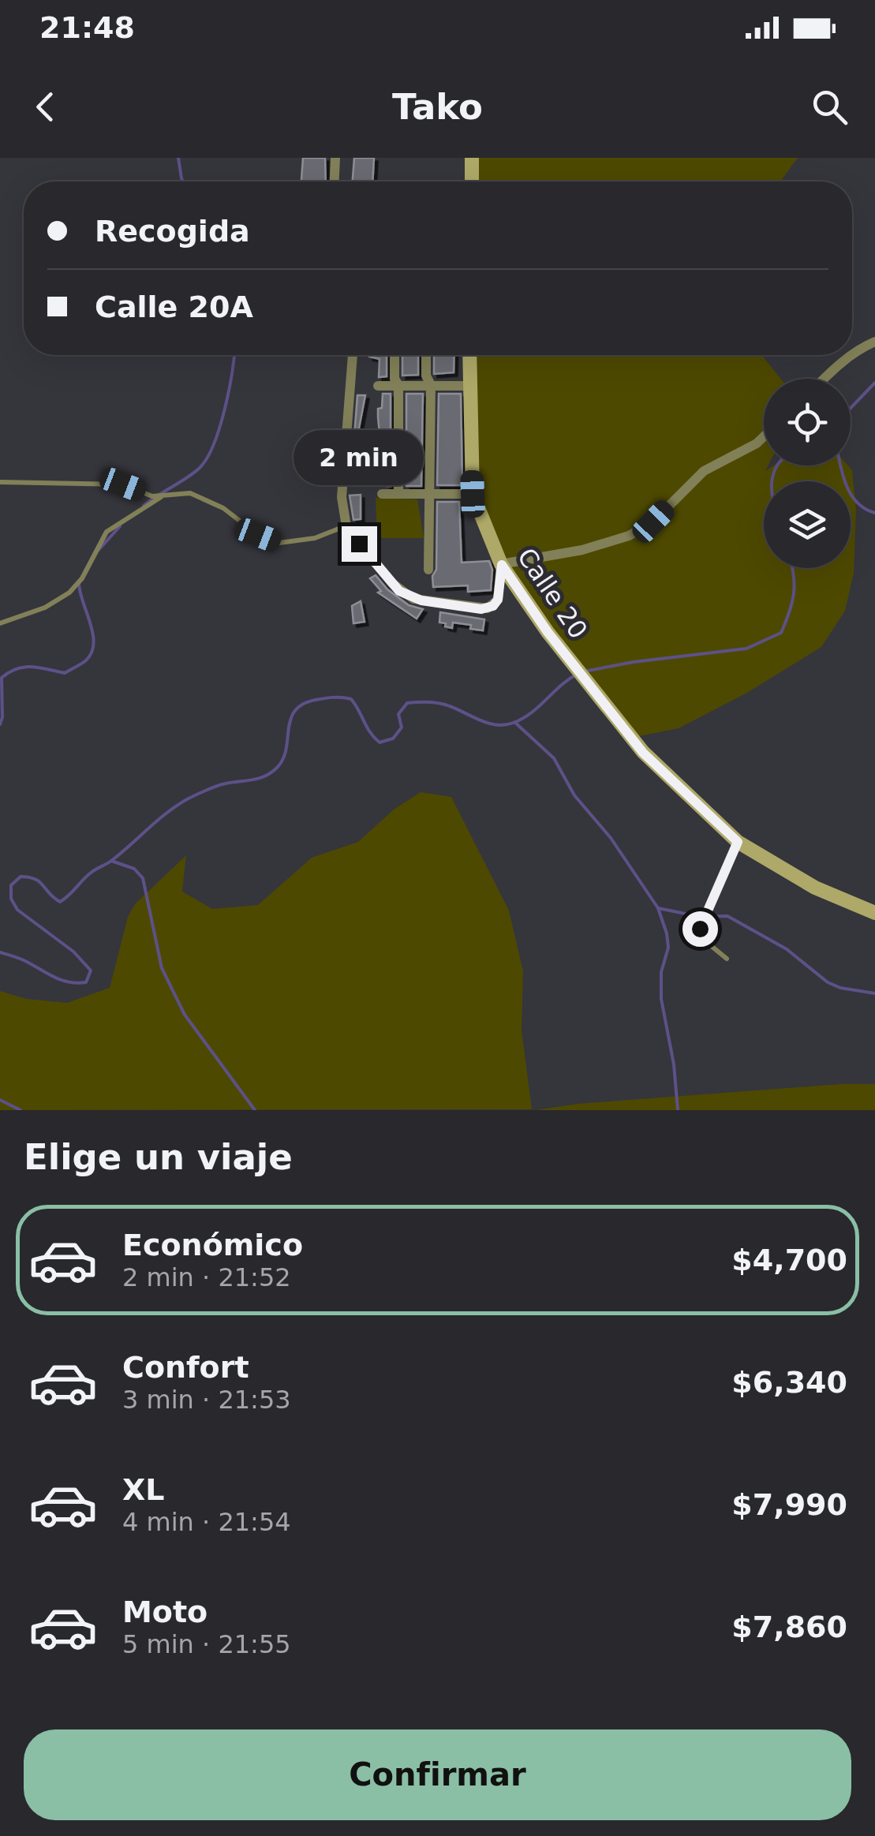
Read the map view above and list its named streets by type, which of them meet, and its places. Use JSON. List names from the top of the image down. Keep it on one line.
{"streets":{"main road":["Calle 20"]},"page":{"status":"21:48","header":"Tako","banner":["Recogida","Calle 20A"],"bubble":"2 min","heading":"Elige un viaje","list":[{"name":"Económico","note":"2 min · 21:52","value":"$4,700"},{"name":"Confort","note":"3 min · 21:53","value":"$6,340"},{"name":"XL","note":"4 min · 21:54","value":"$7,990"},{"name":"Moto","note":"5 min · 21:55","value":"$7,860"}],"buttons":"Confirmar"}}
